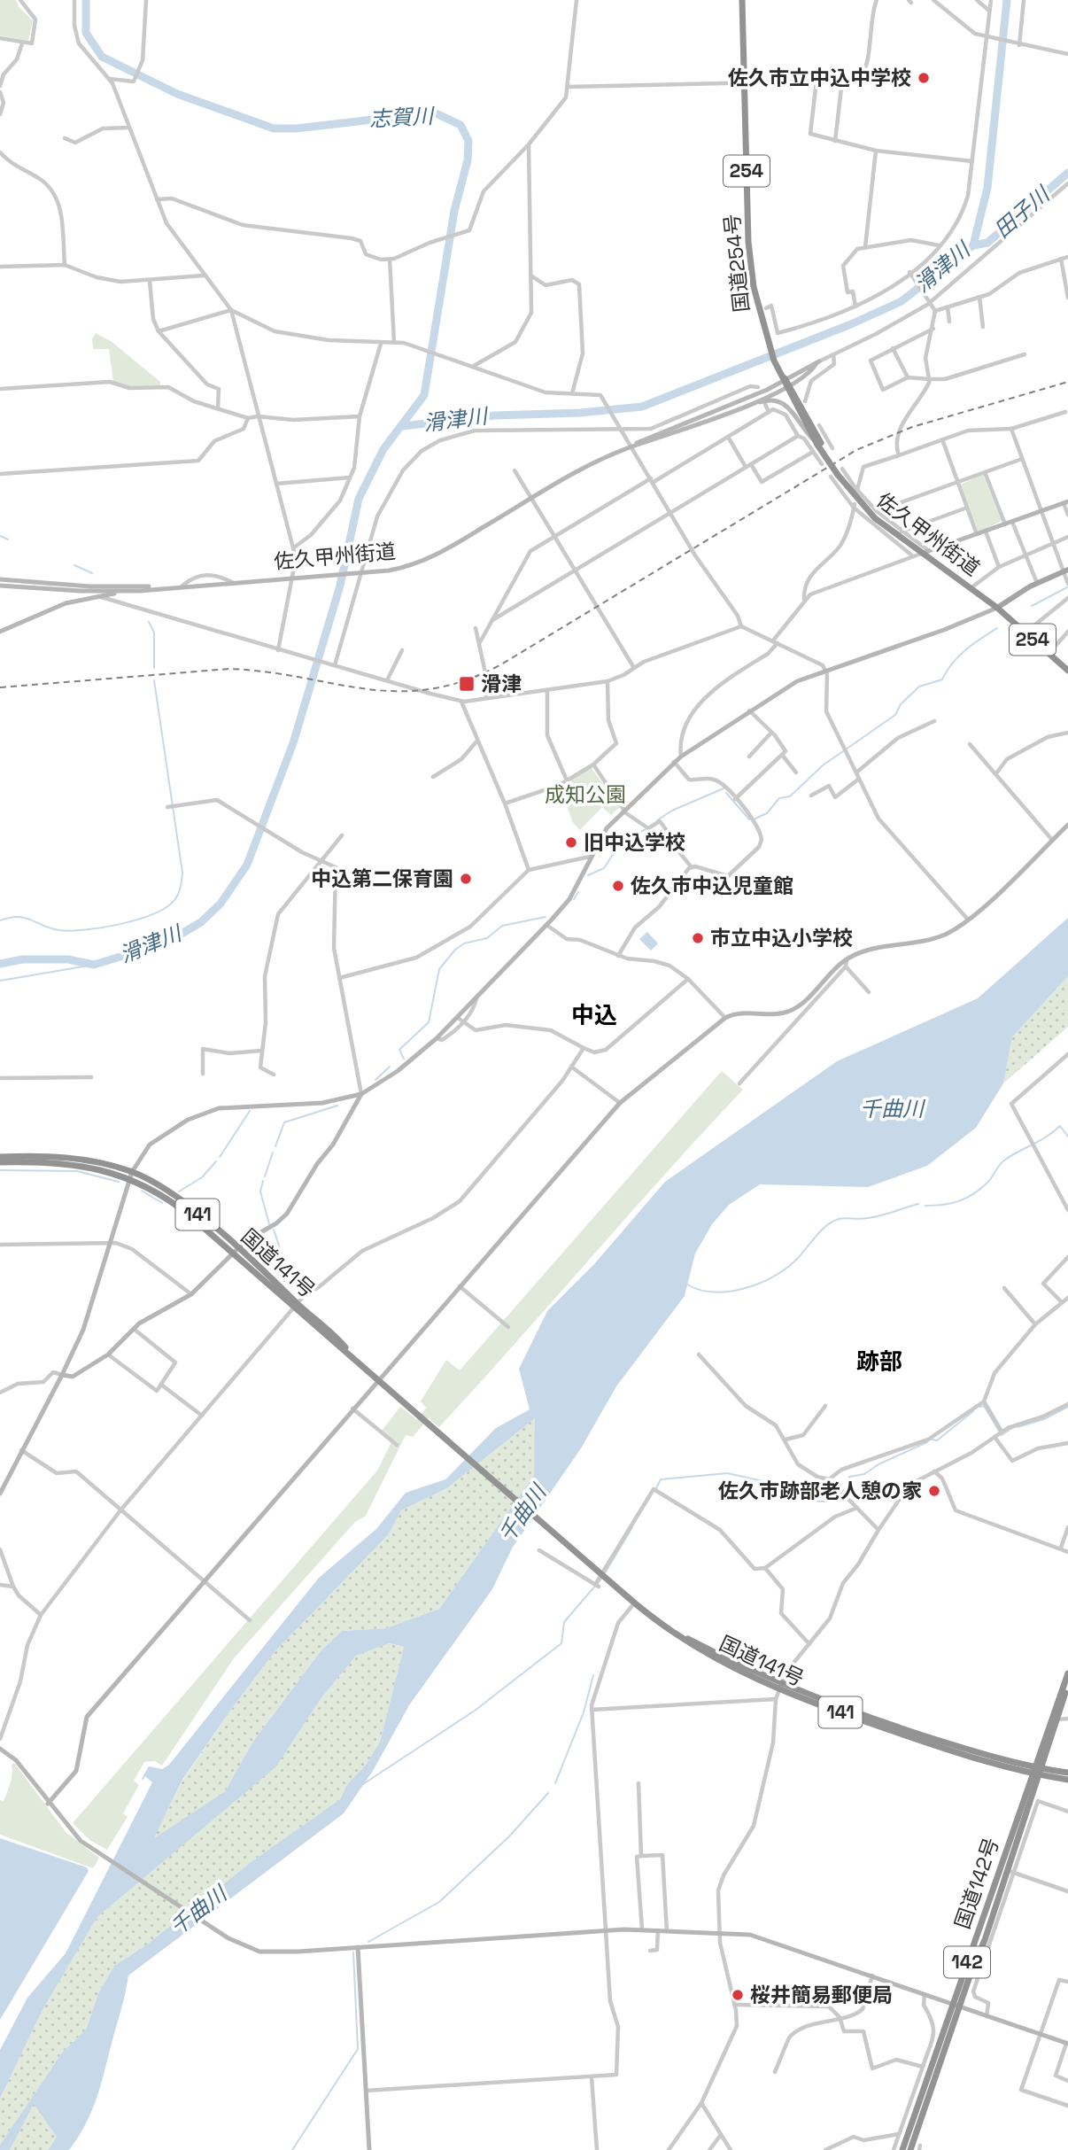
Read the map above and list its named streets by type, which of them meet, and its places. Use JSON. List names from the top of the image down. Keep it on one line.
{"streets":{"highway":["254","国道254号","佐久甲州街道","141","国道141号","国道142号","142"]},"crossings":[["国道254号","佐久甲州街道"],["141","国道141号"],["141","国道142号"],["国道141号","国道142号"]],"districts":["中込","跡部"],"water":["志賀川","田子川","滑津川","千曲川"],"parks":["成知公園"],"places":{"other":["佐久市立中込中学校","旧中込学校","中込第二保育園","佐久市中込児童館","市立中込小学校","佐久市跡部老人憩の家","桜井簡易郵便局"],"transit":["滑津"]}}
